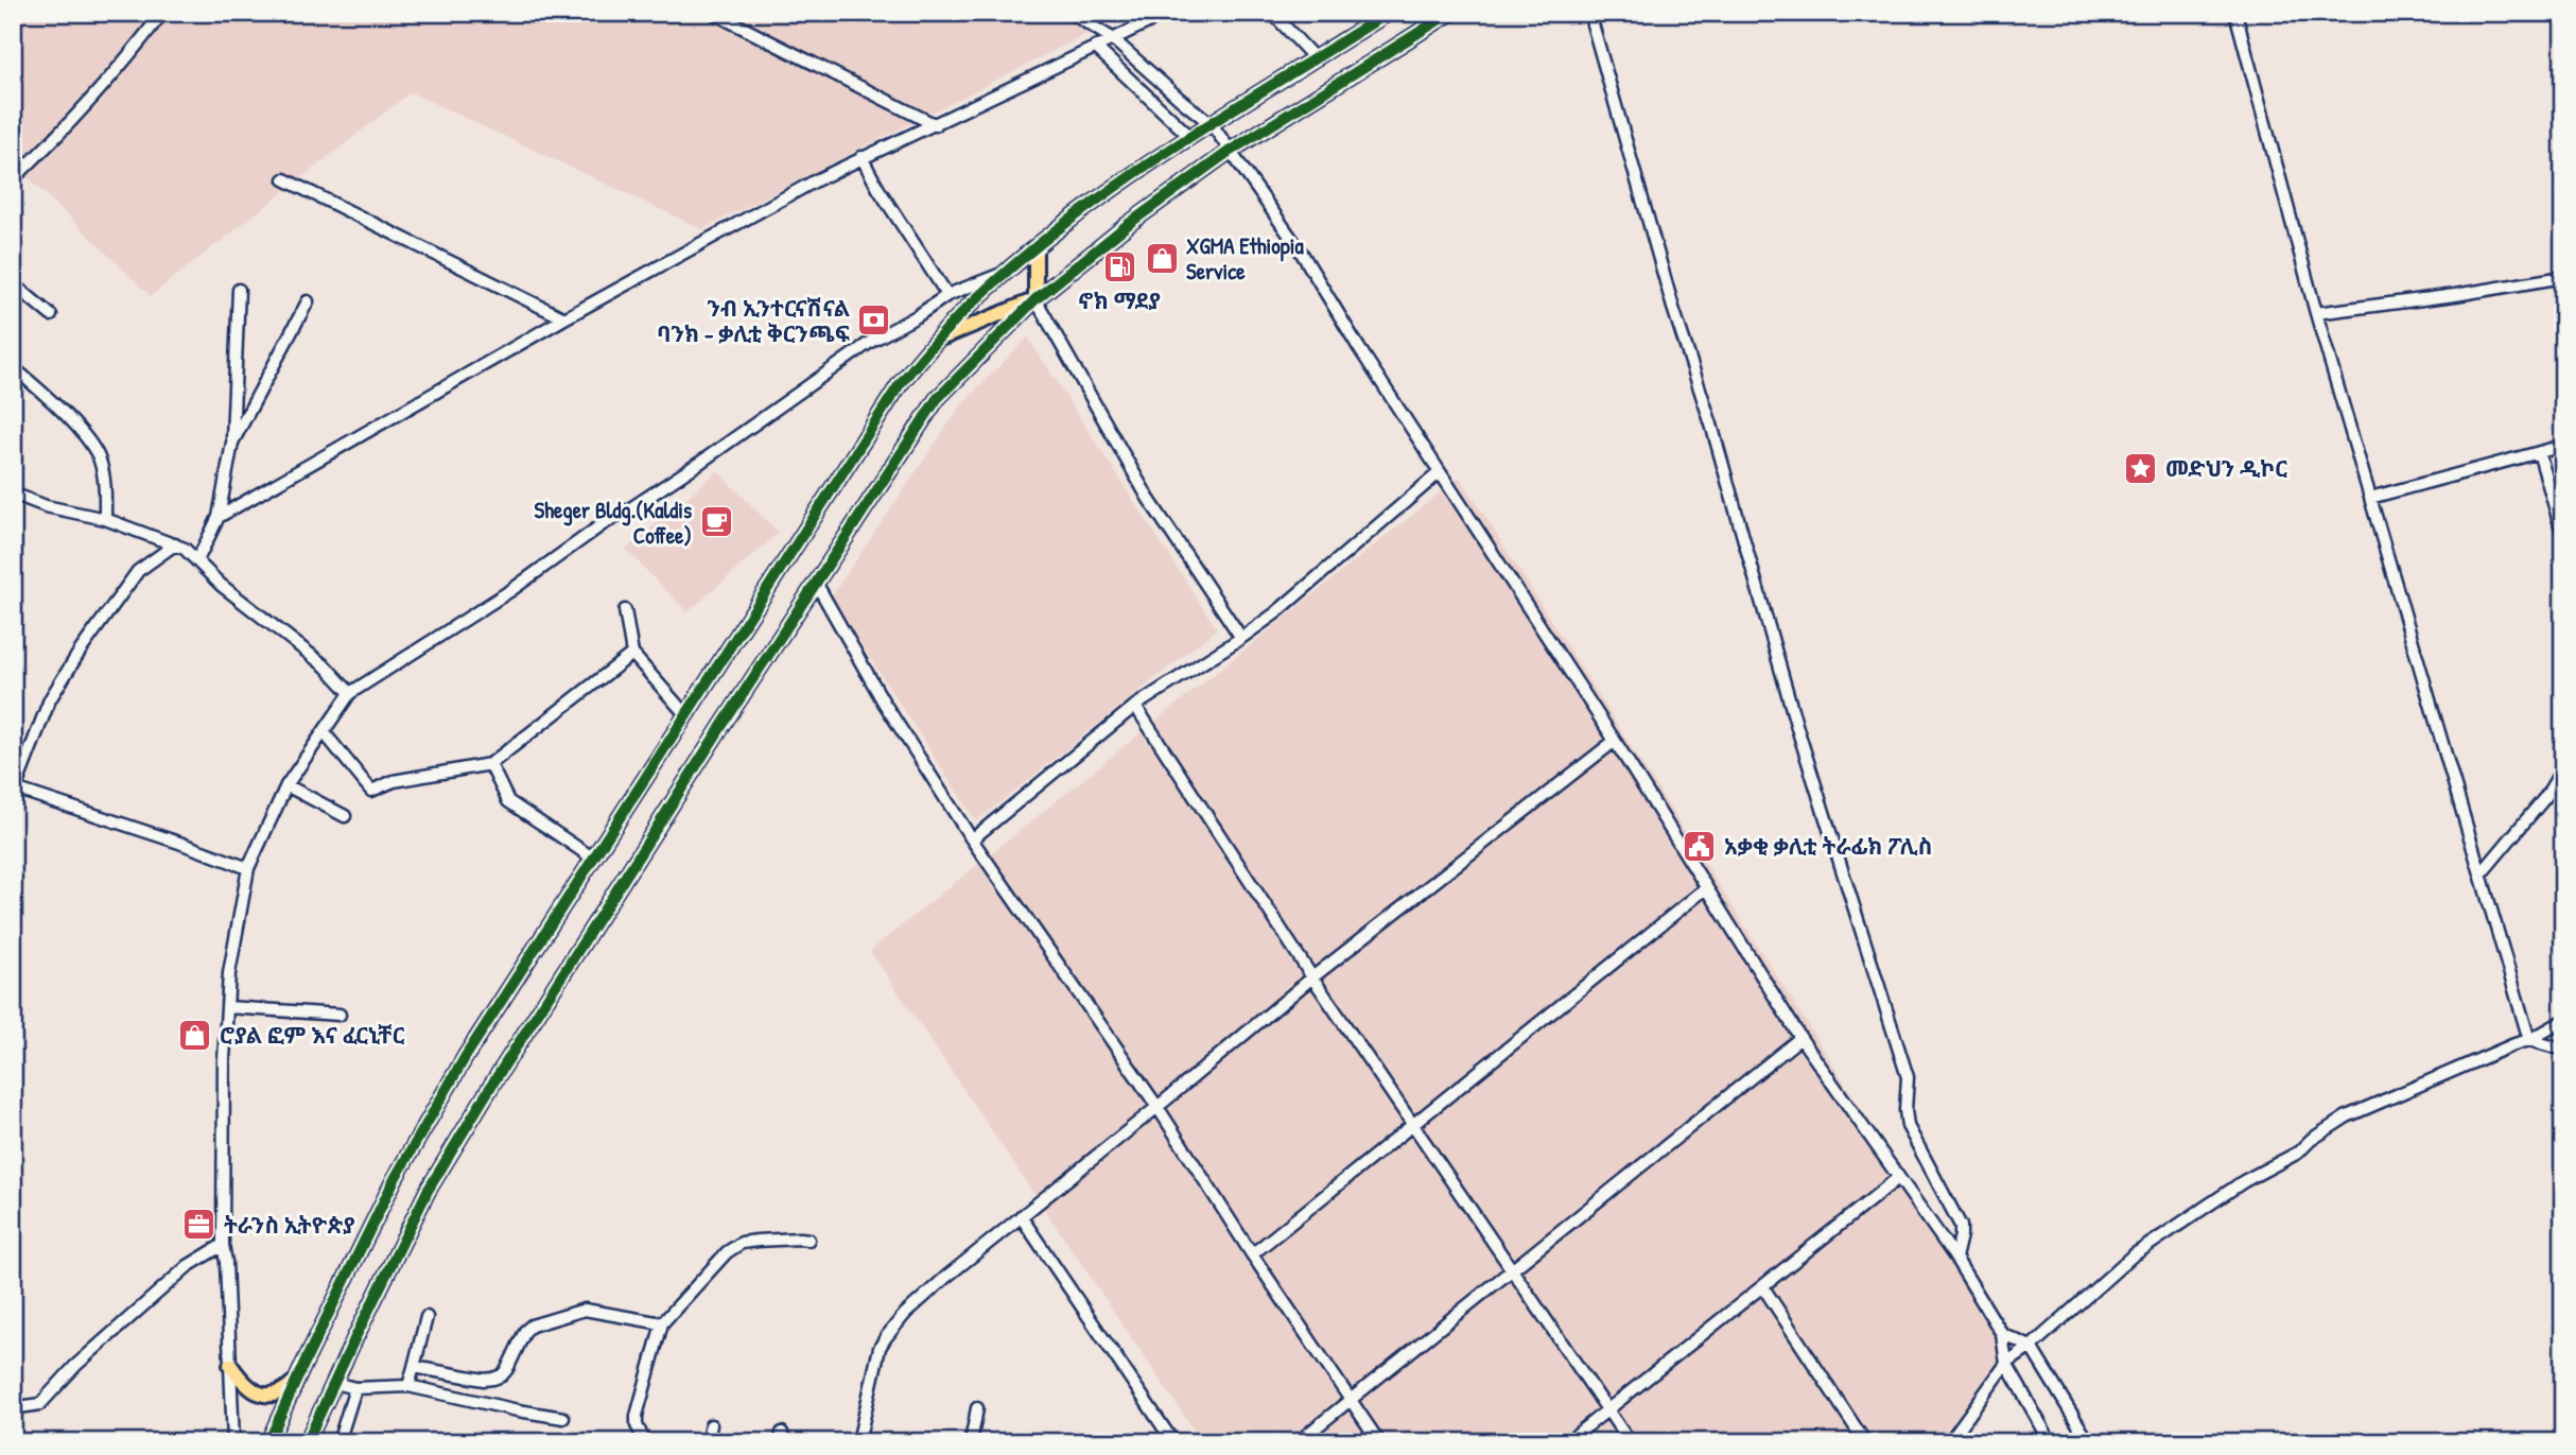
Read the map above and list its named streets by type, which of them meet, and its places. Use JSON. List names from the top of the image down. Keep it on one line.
{"places":{"shop":["XGMA Ethiopia Service","ሮያል ፎም እና ፈርኒቸር"],"fuel station":["ኖክ ማደያ"],"bank":["ንብ ኢንተርናሽናል ባንክ - ቃሊቲ ቅርንጫፍ"],"place":["መድህን ዲኮር"],"cafe":["Sheger Bldg.(Kaldis Coffee)"],"public building":["አቃቂ ቃሊቲ ትራፊክ ፖሊስ"],"office":["ትራንስ ኢትዮጵያ"]}}
